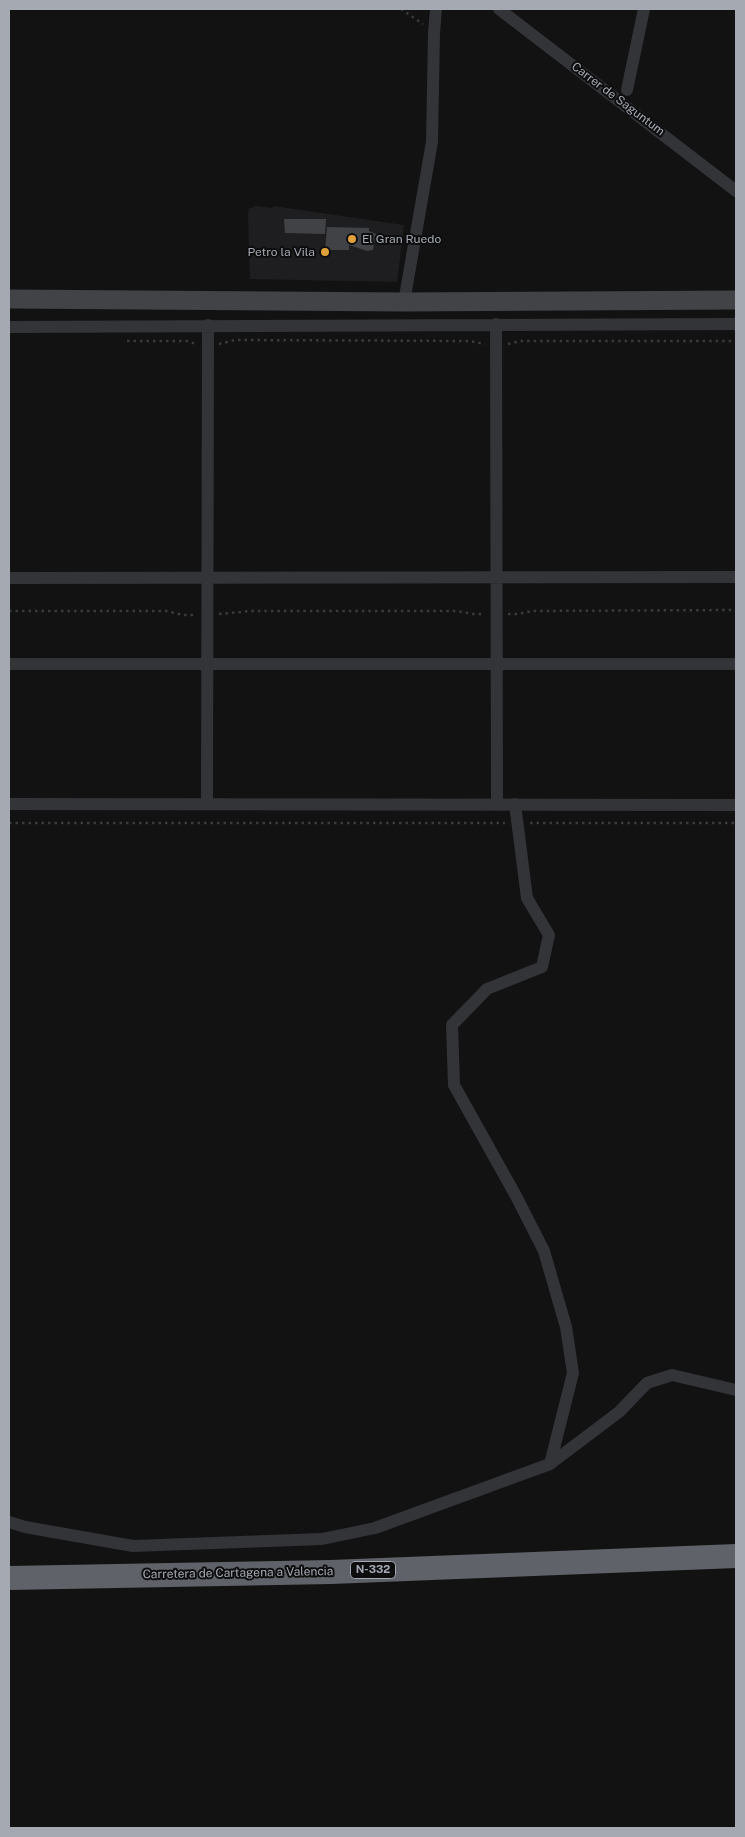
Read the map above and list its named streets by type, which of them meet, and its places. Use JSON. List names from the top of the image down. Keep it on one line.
{"streets":{"highway":["N-332","Carretera de Cartagena a Valencia"],"street":["Carrer de Saguntum"]},"places":["El Gran Ruedo","Petro la Vila"]}
